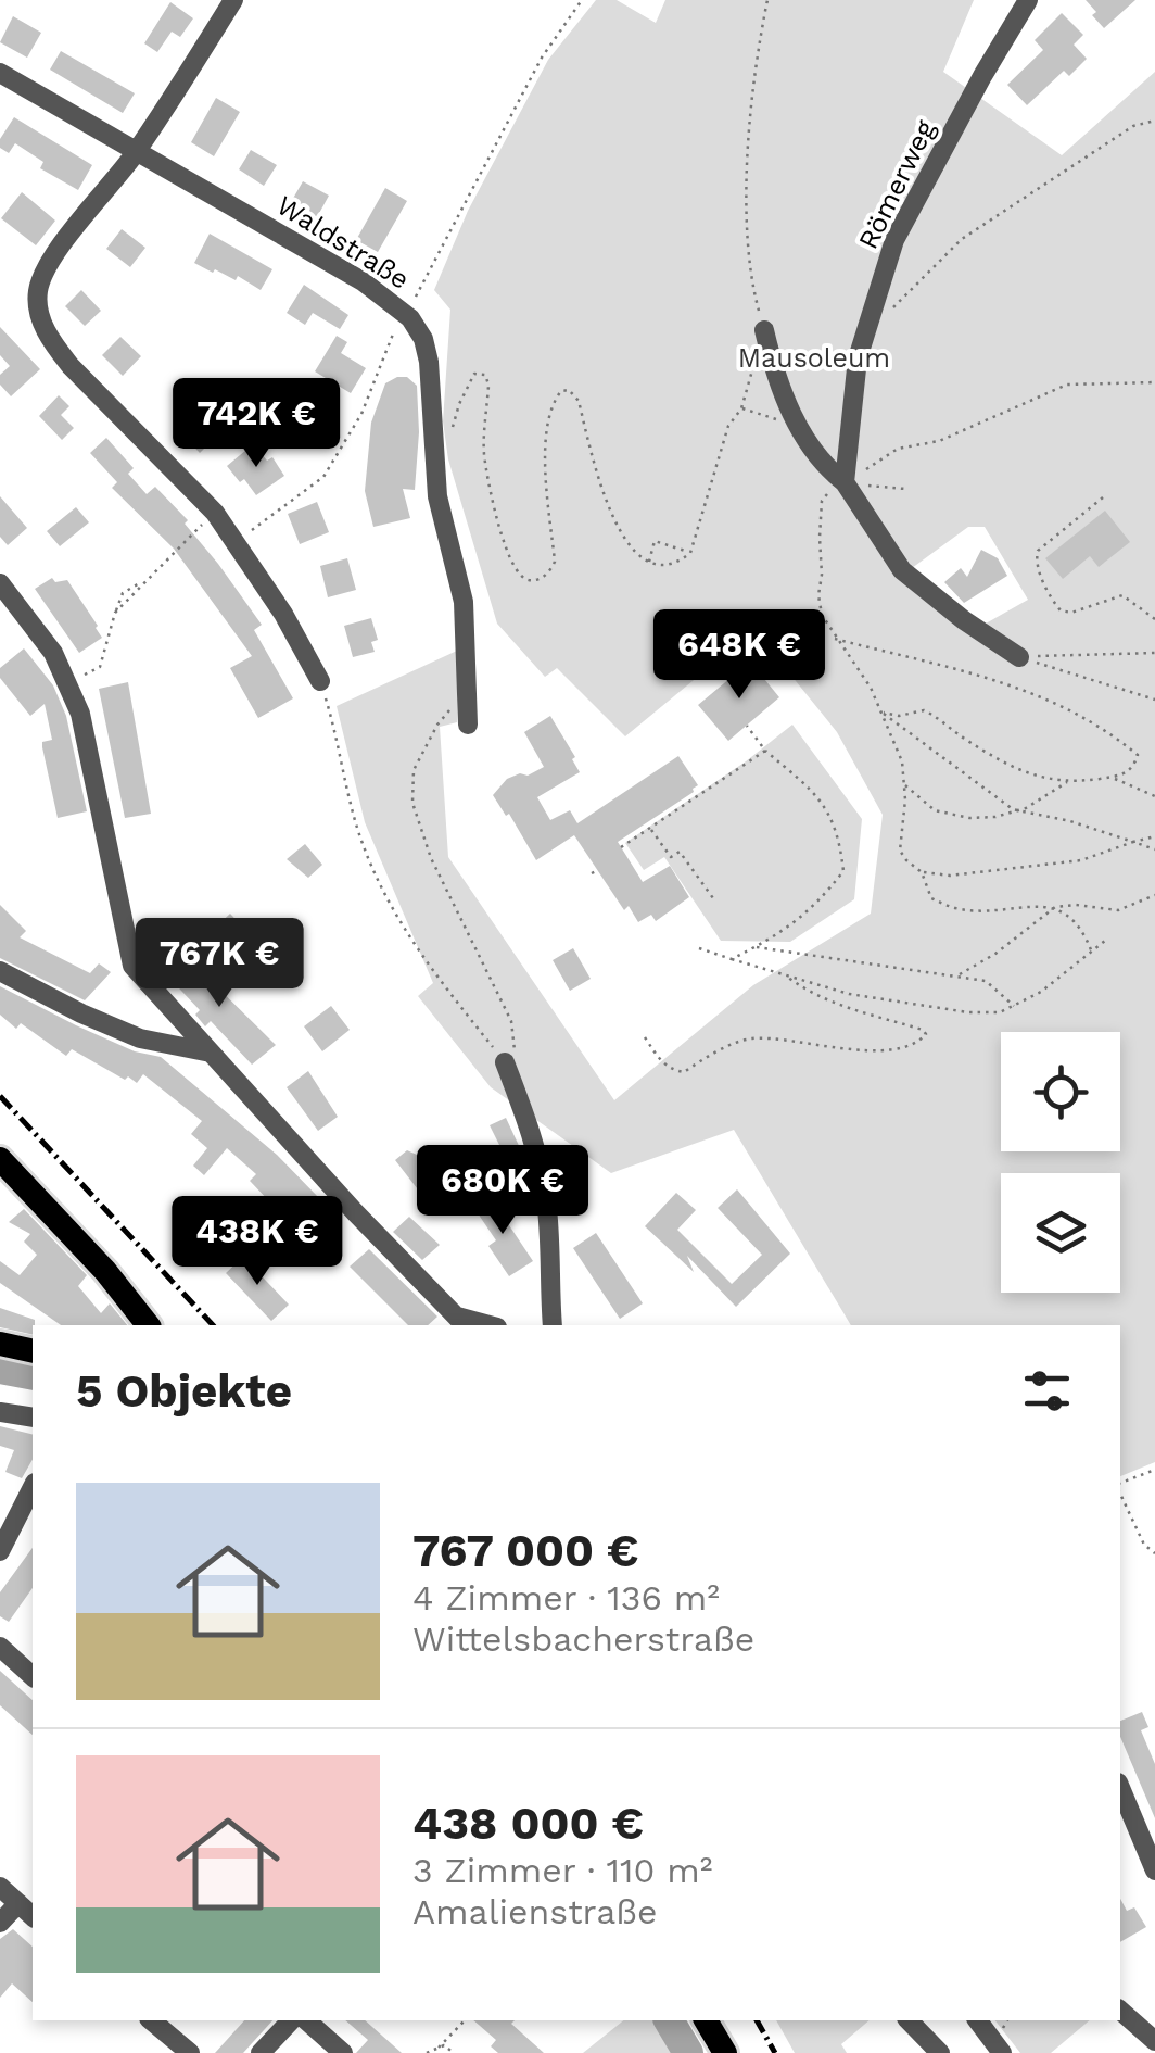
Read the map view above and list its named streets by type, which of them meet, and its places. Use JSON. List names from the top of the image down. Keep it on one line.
{"streets":{"street":["Römerweg","Waldstraße"]},"parks":["Mausoleum"],"page":{"price":["742K €","648K €","767K €","680K €","438K €"],"heading":"5 Objekte","list":[{"name":"767 000 €","note":"4 Zimmer · 136 m² · Wittelsbacherstraße"},{"name":"438 000 €","note":"3 Zimmer · 110 m² · Amalienstraße"}]}}
